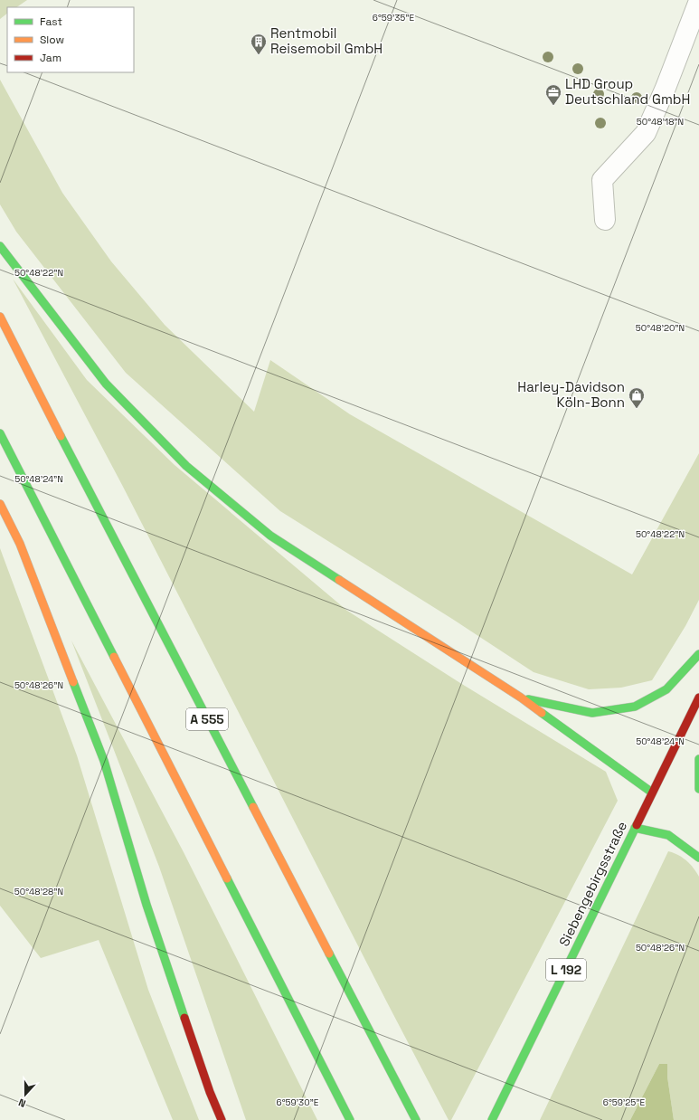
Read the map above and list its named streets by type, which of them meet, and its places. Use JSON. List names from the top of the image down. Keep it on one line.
{"streets":{"main road":["A 555","Siebengebirgsstraße","L 192"]},"places":{"building":["Rentmobil Reisemobil GmbH"],"office":["LHD Group Deutschland GmbH"],"shop":["Harley-Davidson Köln-Bonn"]},"legend":["Fast","Slow","Jam"],"north":"bottom","coordinates":["6°59'35\"E","50°48'18\"N","50°48'22\"N","50°48'20\"N","50°48'24\"N","50°48'26\"N","50°48'28\"N","6°59'30\"E","6°59'25\"E"]}
